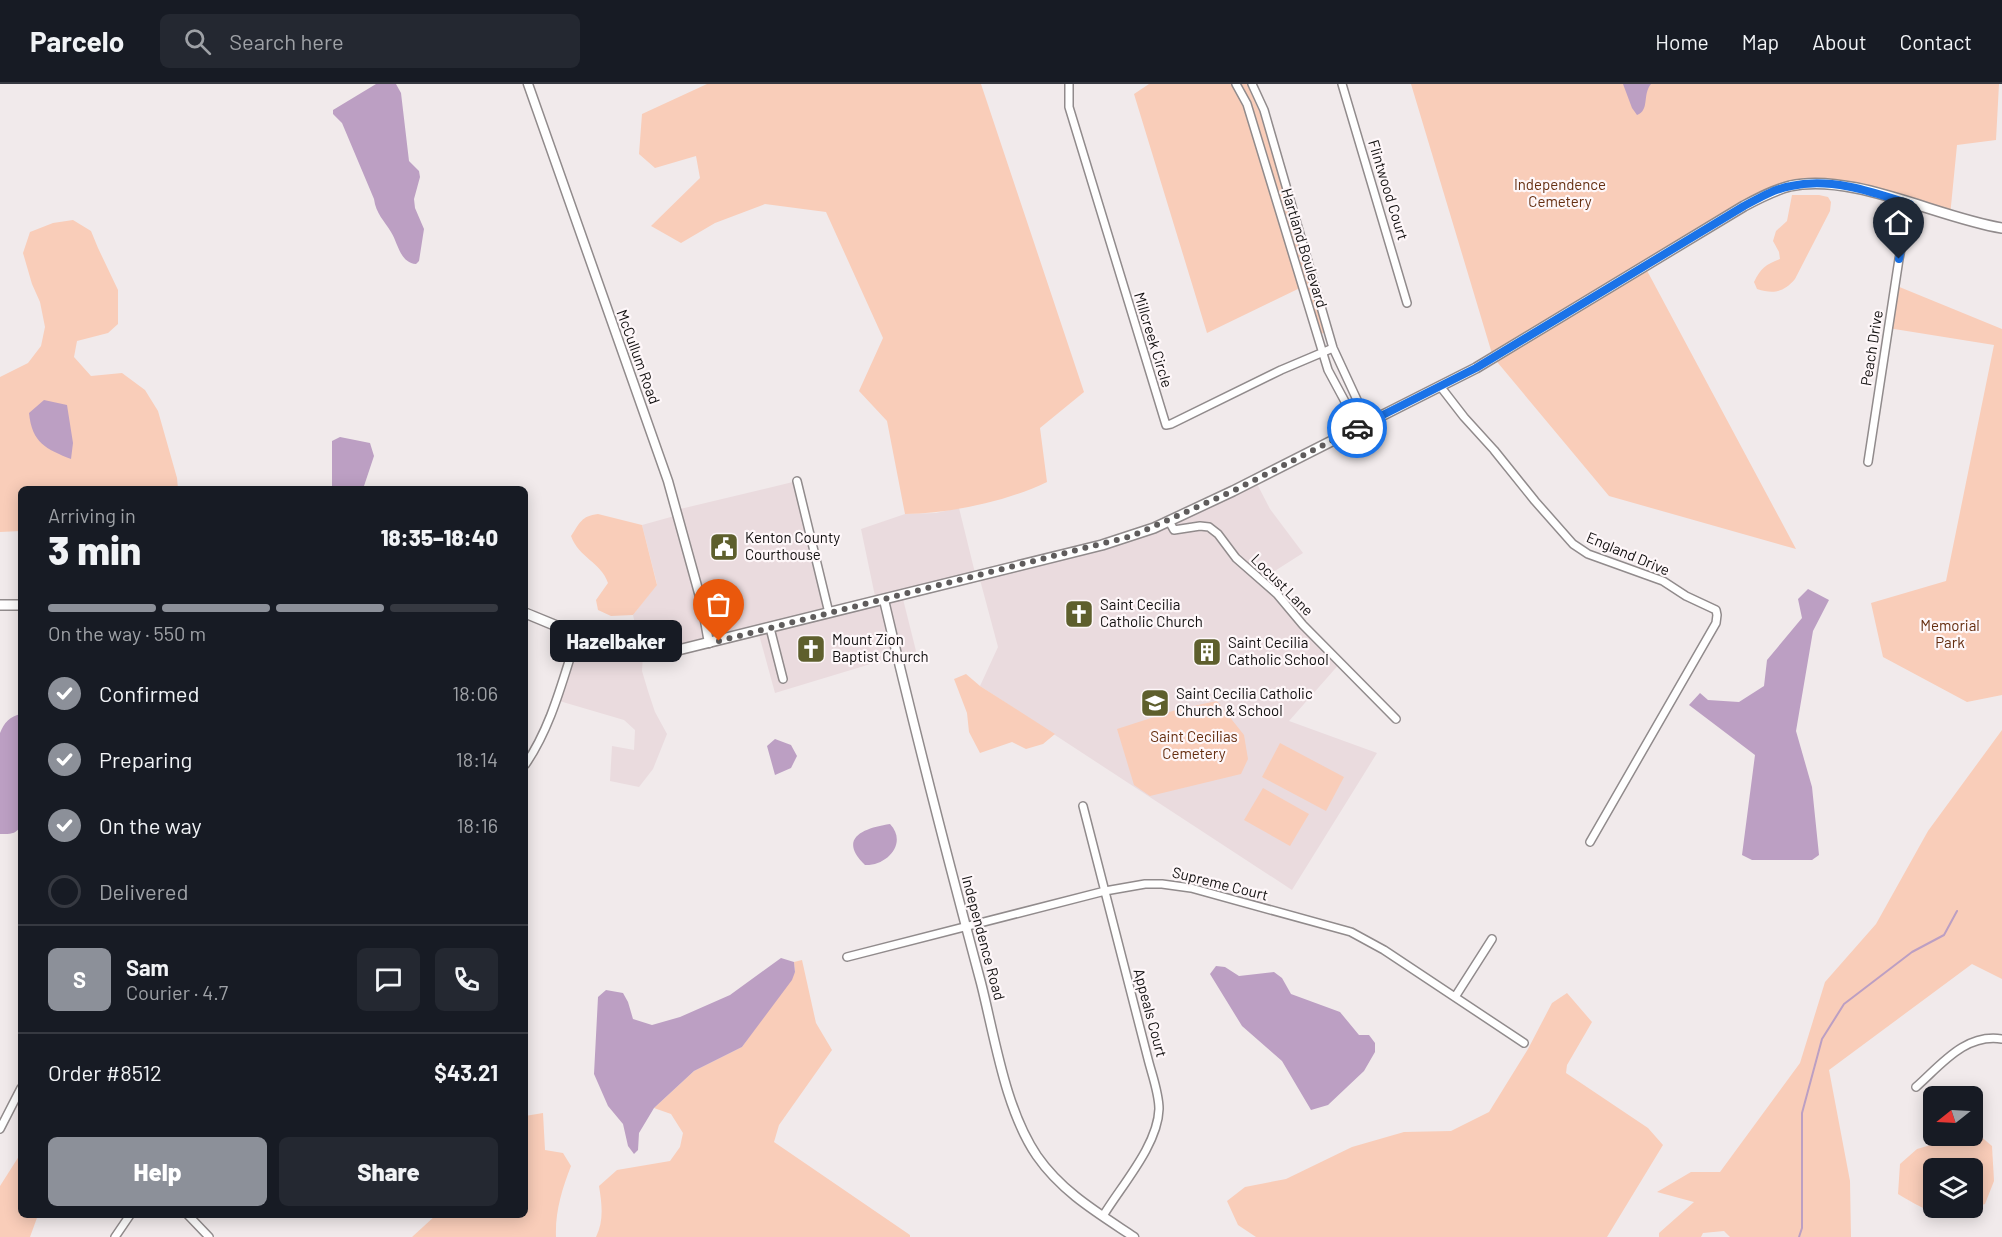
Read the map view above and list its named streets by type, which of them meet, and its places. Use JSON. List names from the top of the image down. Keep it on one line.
{"streets":{"street":["Flintwood Court","Hartland Boulevard","Millcreek Circle","Peach Drive","McCullum Road","England Drive","Locust Lane","Supreme Court","Independence Road","Appeals Court"]},"crossings":[["Hartland Boulevard","Millcreek Circle"],["Supreme Court","Independence Road"],["Supreme Court","Appeals Court"],["Independence Road","Appeals Court"]],"parks":["Independence Cemetery","Memorial Park","Saint Cecilias Cemetery"],"places":{"public building":["Kenton County Courthouse"],"church":["Saint Cecilia Catholic Church","Mount Zion Baptist Church"],"other":["Hazelbaker"],"building":["Saint Cecilia Catholic School"],"school or university":["Saint Cecilia Catholic Church & School"]},"north":"left","page":{"header":"Parcelo","search":"Search here","nav":["Home","Map","About","Contact"],"heading":["3 min","Arriving in","18:35–18:40"],"panel":["Sam","Courier · 4.7","Order #8512","$43.21"],"bar":"On the way · 550 m","bubble":"Hazelbaker","list":[["Confirmed","18:06"],["Preparing","18:14"],["On the way","18:16"],"Delivered"],"round":"S","buttons":["Help","Share"]}}
